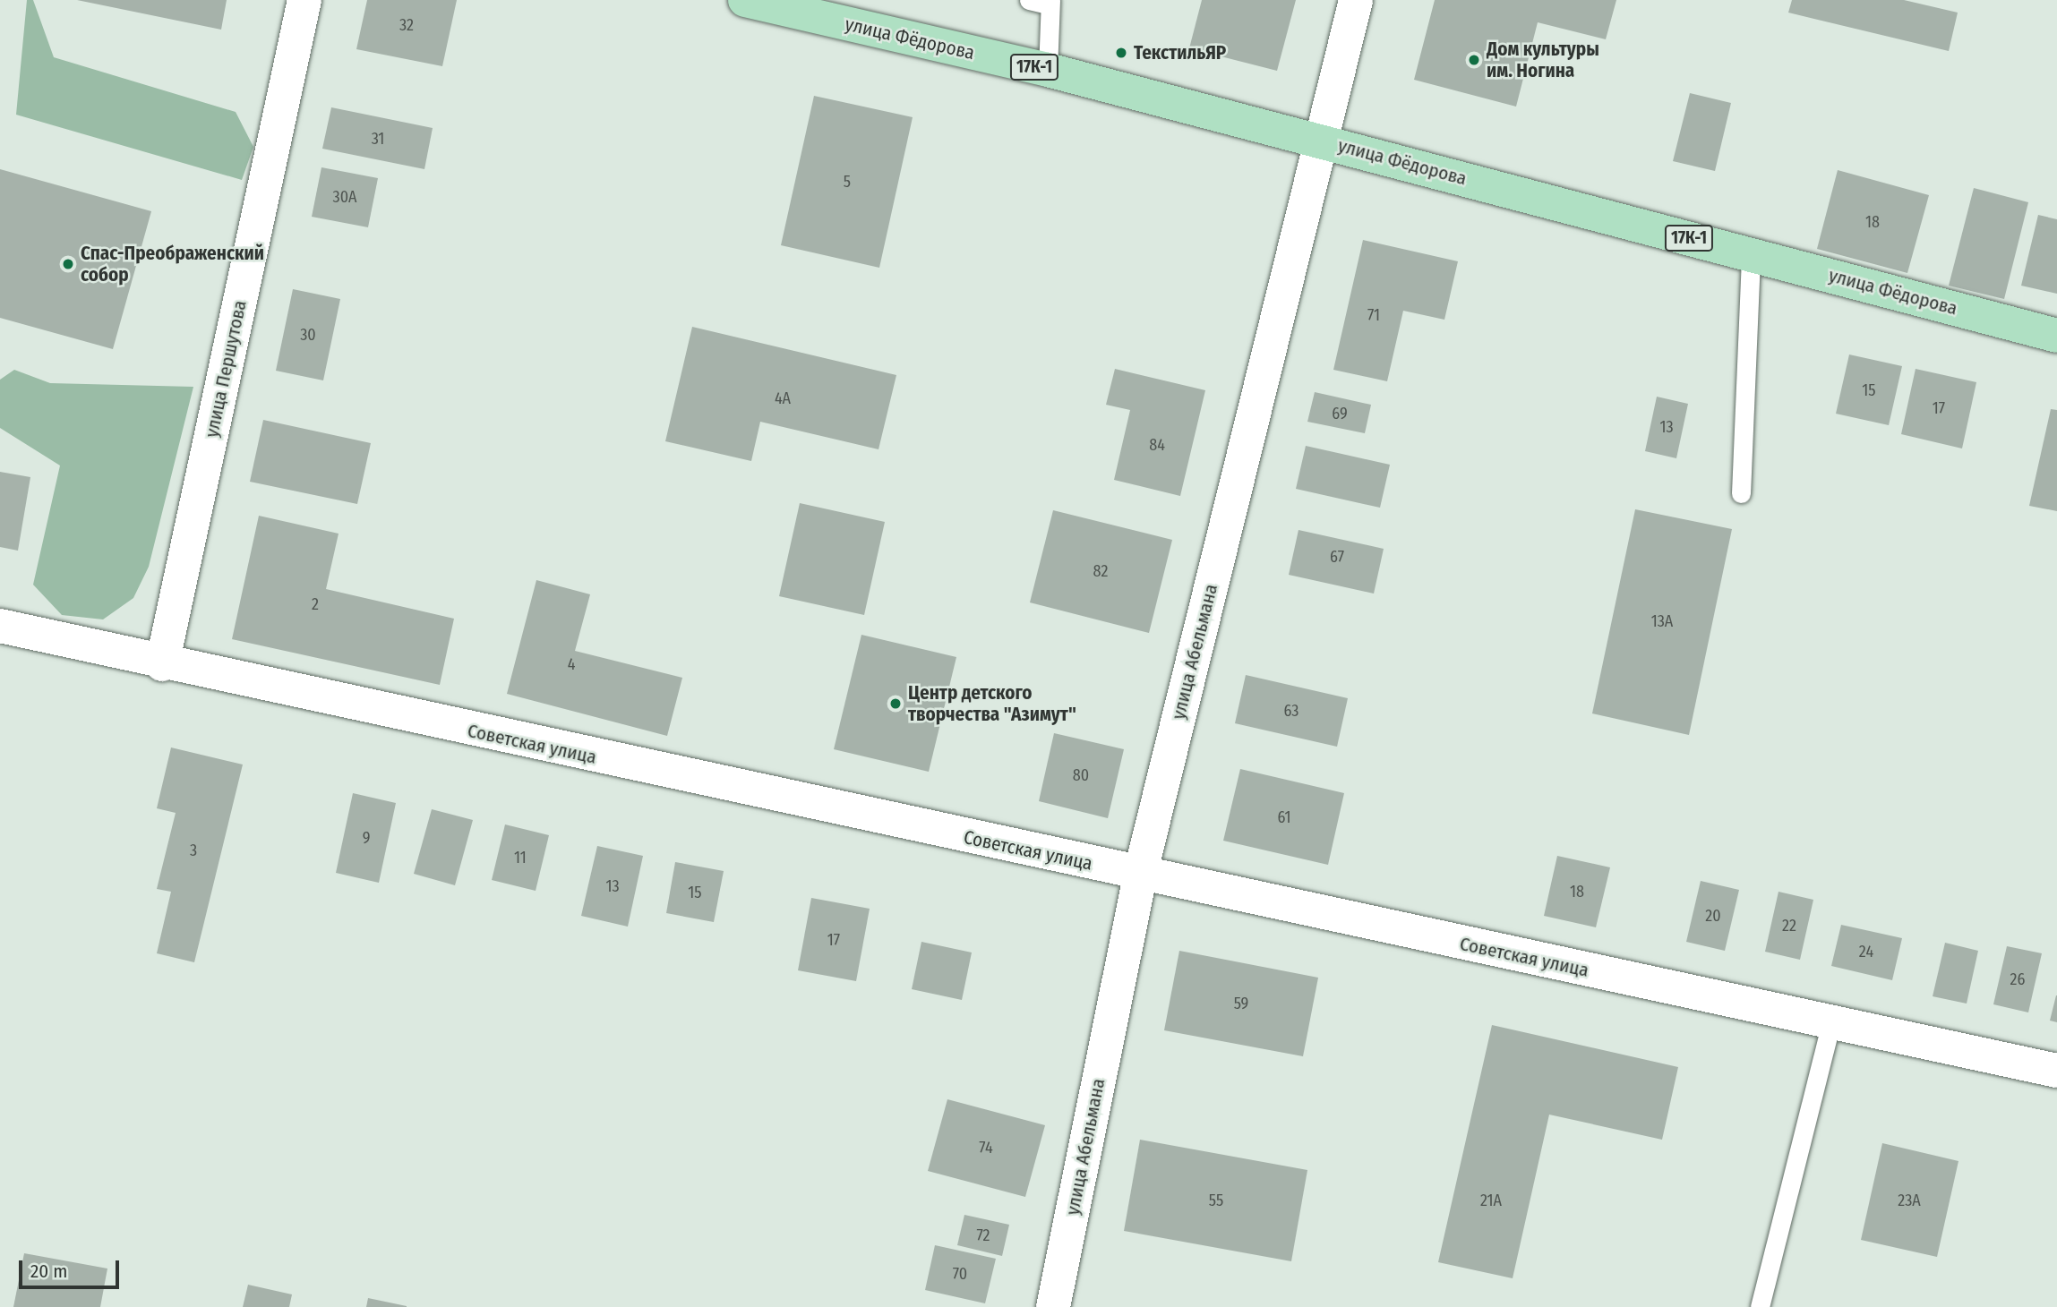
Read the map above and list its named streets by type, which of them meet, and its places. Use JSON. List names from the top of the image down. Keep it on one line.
{"streets":{"main road":["улица Фёдорова","17К-1"],"street":["улица Першутова","улица Абельмана","Советская улица"]},"crossings":[["улица Фёдорова","улица Абельмана"],["улица Першутова","Советская улица"],["улица Абельмана","Советская улица"]],"places":["ТекстильЯР","Дом культуры им. Ногина","Спас-Преображенский собор","Центр детского творчества \"Азимут\""],"house_numbers":["32","31","5","30А","18","71","30","15","4А","17","69","13","84","67","82","2","13А","4","63","80","61","9","3","11","13","18","15","20","22","17","24","26","59","74","55","21А","23А","72","70"],"scale_bar":"20 m"}
